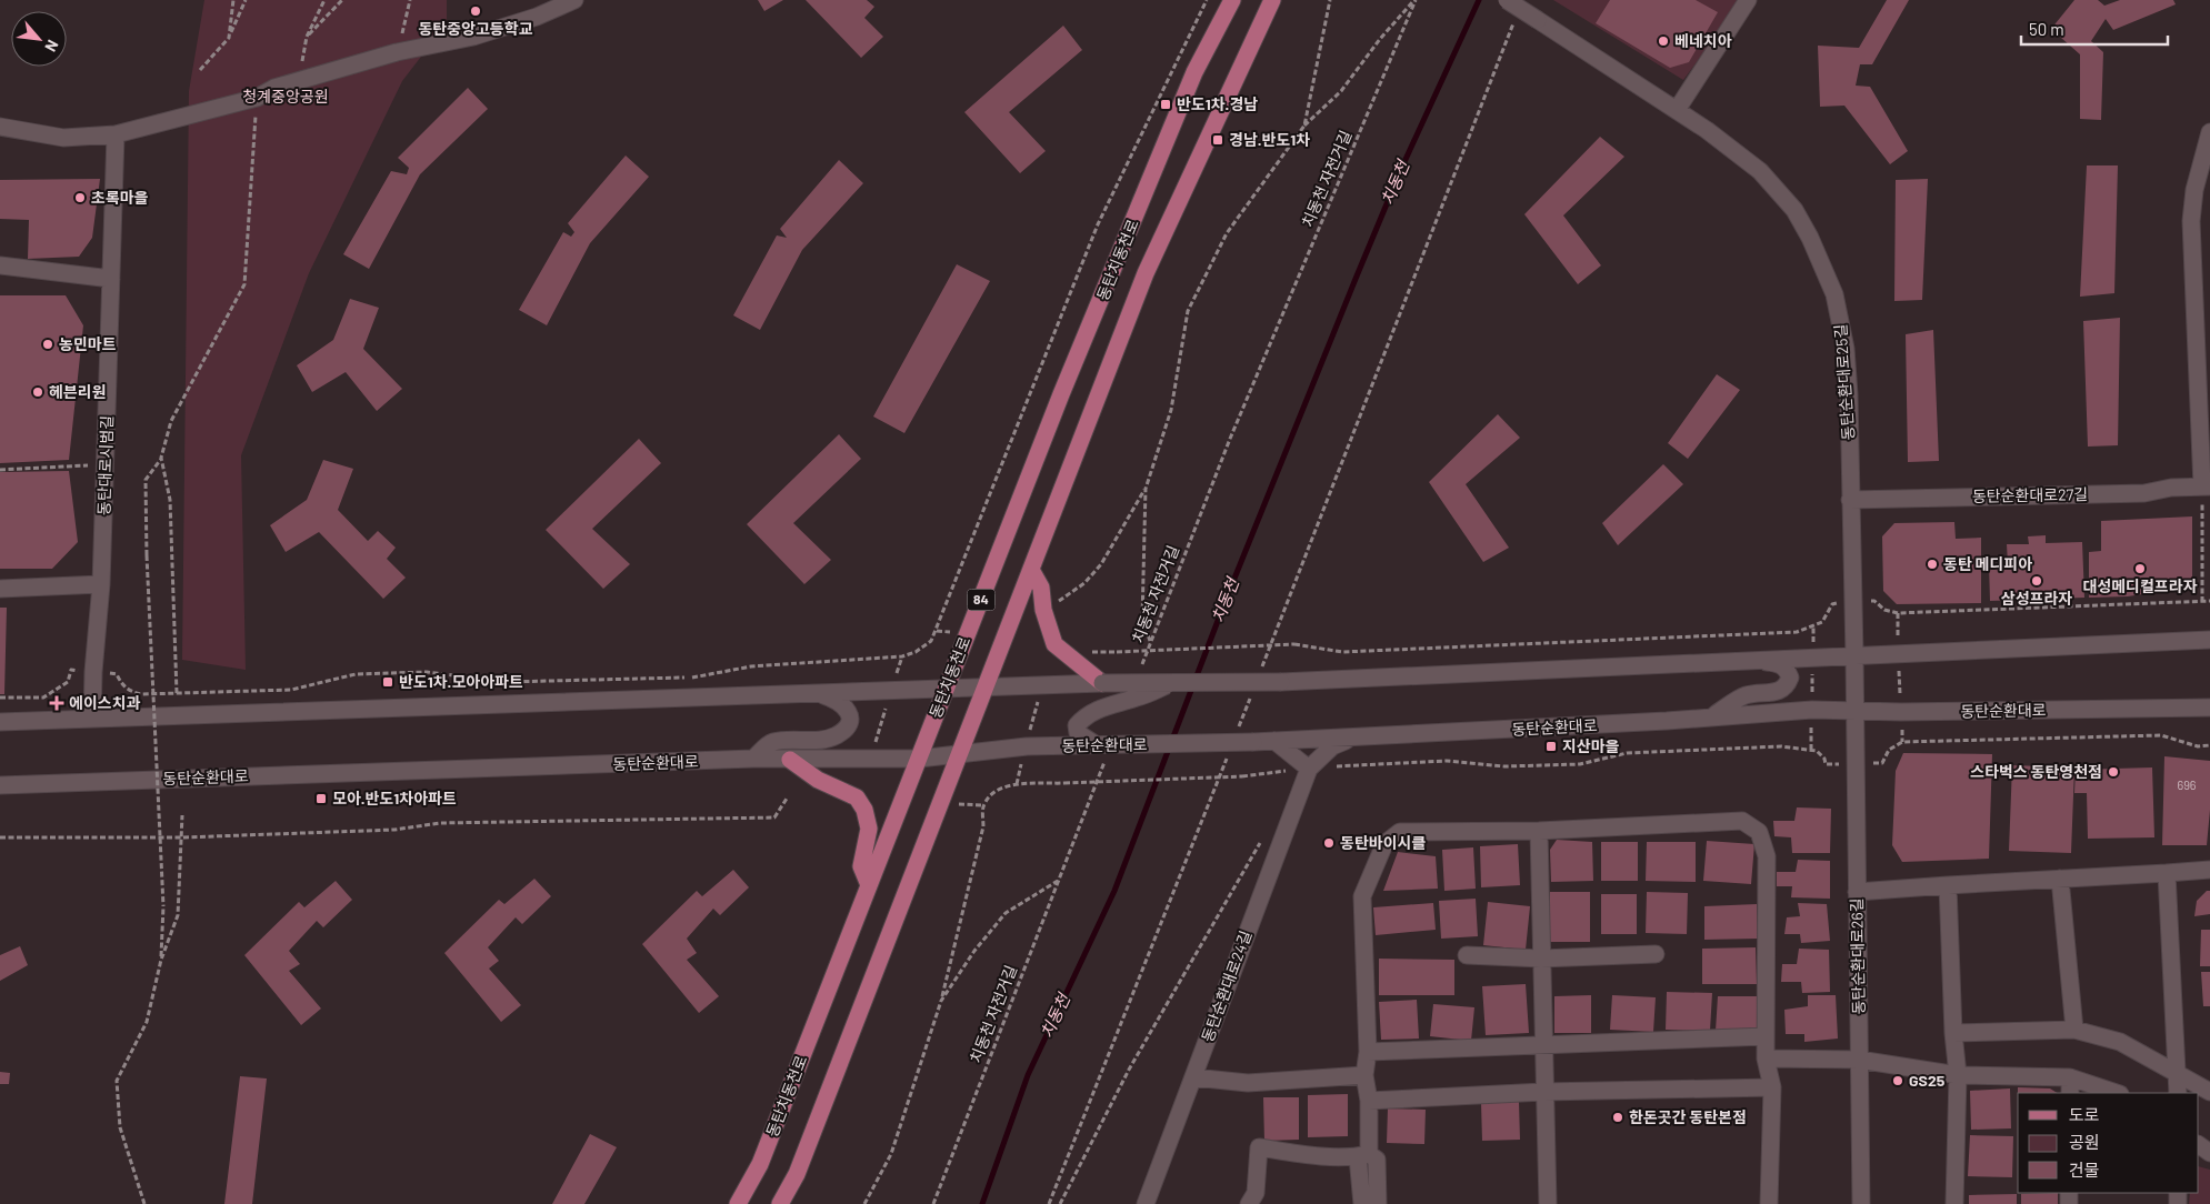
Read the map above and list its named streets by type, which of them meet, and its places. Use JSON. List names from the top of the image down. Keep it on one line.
{"streets":{"main road":["동탄치동천로","84"],"street":["동탄순환대로25길","동탄대로시범길","동탄순환대로27길","동탄순환대로","동탄순환대로26길","동탄순환대로24길"],"path":["치동천 자전거길"]},"crossings":[["치동천 자전거길","동탄순환대로"],["동탄치동천로","동탄순환대로"],["동탄순환대로25길","동탄순환대로27길"],["동탄순환대로25길","동탄순환대로26길"],["동탄순환대로","동탄순환대로26길"]],"water":["치동천"],"parks":["청계중앙공원"],"places":{"other":["동탄중앙고등학교","베네치아","초록마을","농민마트","헤븐리원","동탄 메디피아","대성메디컬프라자","삼성프라자","스타벅스 동탄영천점","동탄바이시클","GS25","한돈곳간 동탄본점"],"transit":["반도1차.경남","경남.반도1차","반도1차.모아아파트","지산마을","모아.반도1차아파트"],"health":["에이스치과"]},"house_numbers":["696"],"legend":["도로","공원","건물"],"scale_bar":"50 m","north":"bottom right"}
